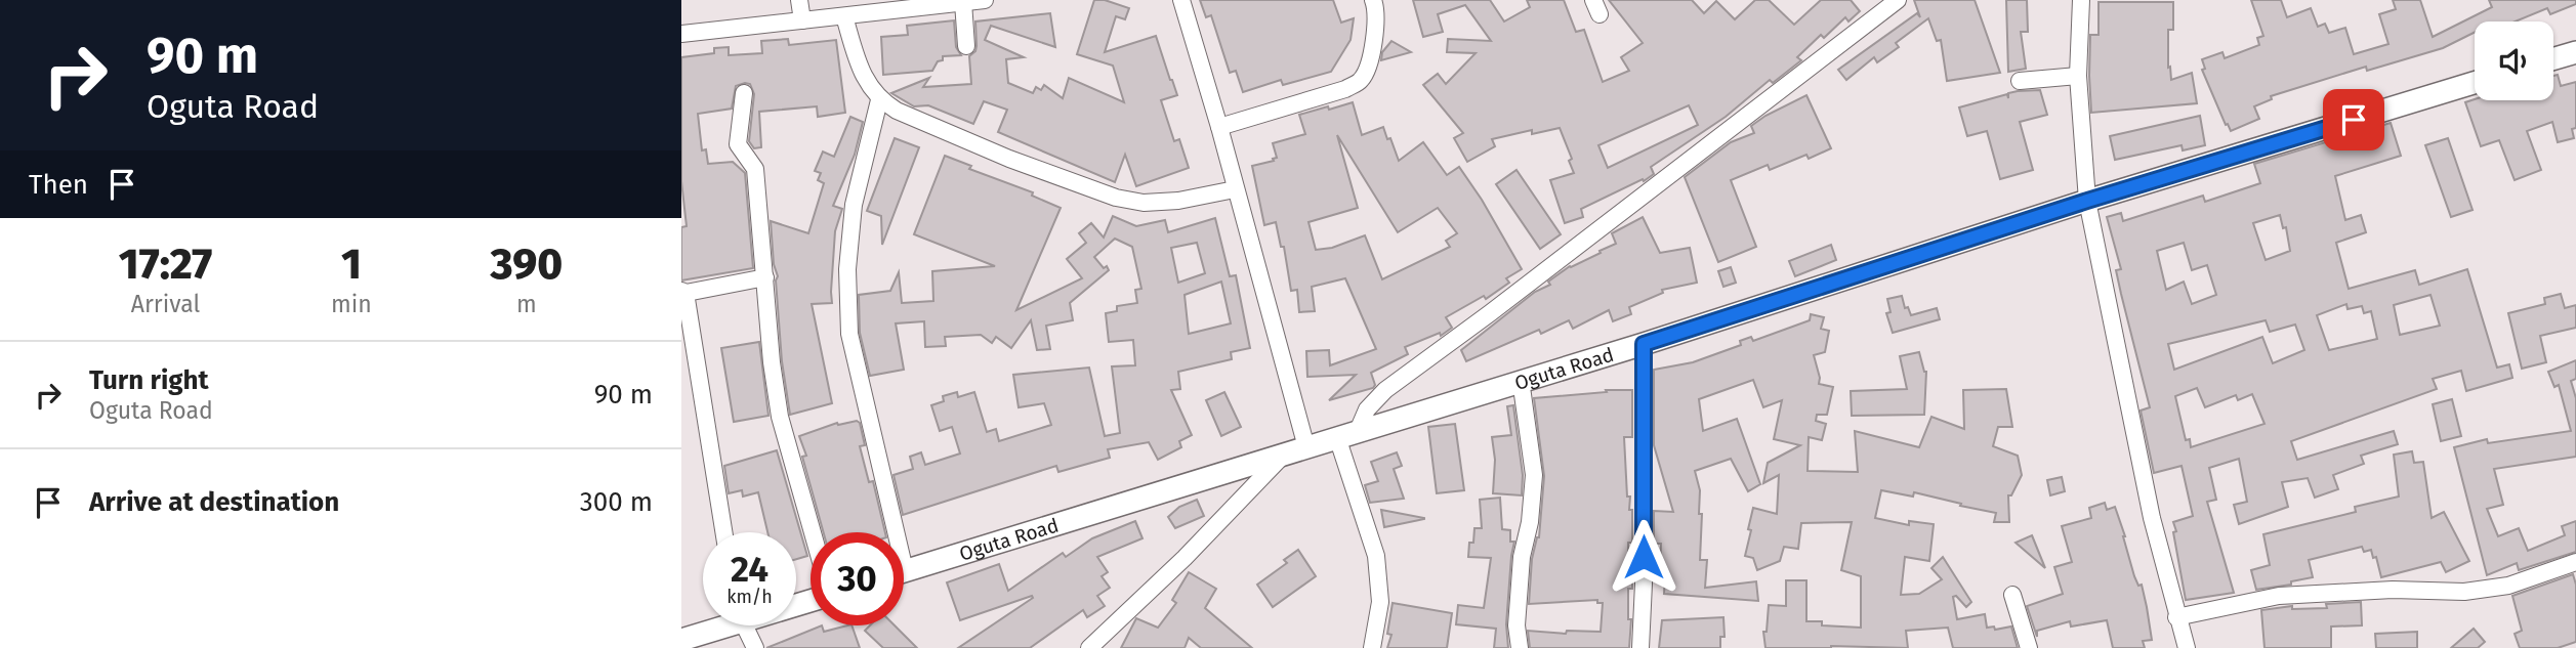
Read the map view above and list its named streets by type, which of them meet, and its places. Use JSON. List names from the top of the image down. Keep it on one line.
{"streets":{"main road":["Oguta Road"]},"page":{"turn":["90 m","Oguta Road"],"then":"Then","eta":["17:27","Arrival","1","min","390","m"],"list":[{"name":"Turn right","note":"Oguta Road","value":"90 m"},{"name":"Arrive at destination","value":"300 m"}],"speed":"24 km/h","limit":"30"}}
